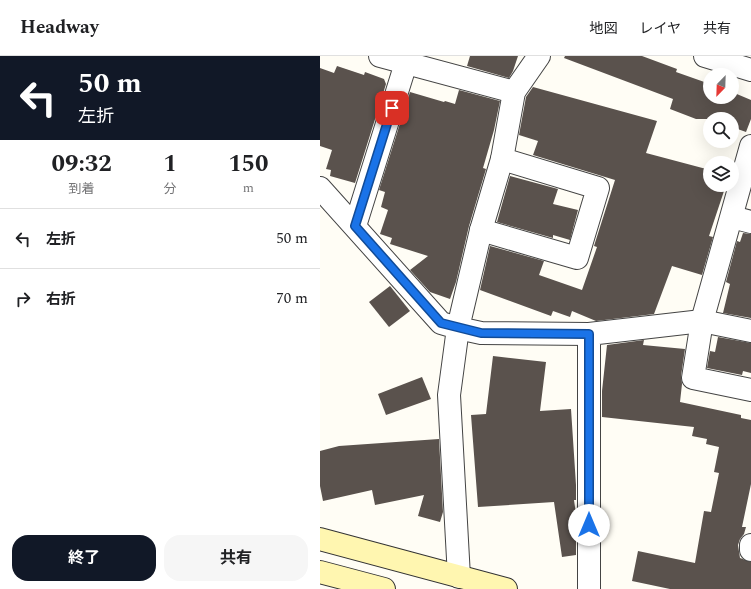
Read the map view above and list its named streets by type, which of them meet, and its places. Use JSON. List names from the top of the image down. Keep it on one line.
{"north":"bottom left","page":{"header":"Headway","nav":["地図","レイヤ","共有"],"turn":["50 m","左折"],"eta":["09:32","到着","1","分","150","m"],"list":[{"name":"左折","value":"50 m"},{"name":"右折","value":"70 m"}],"buttons":["終了","共有"]}}
